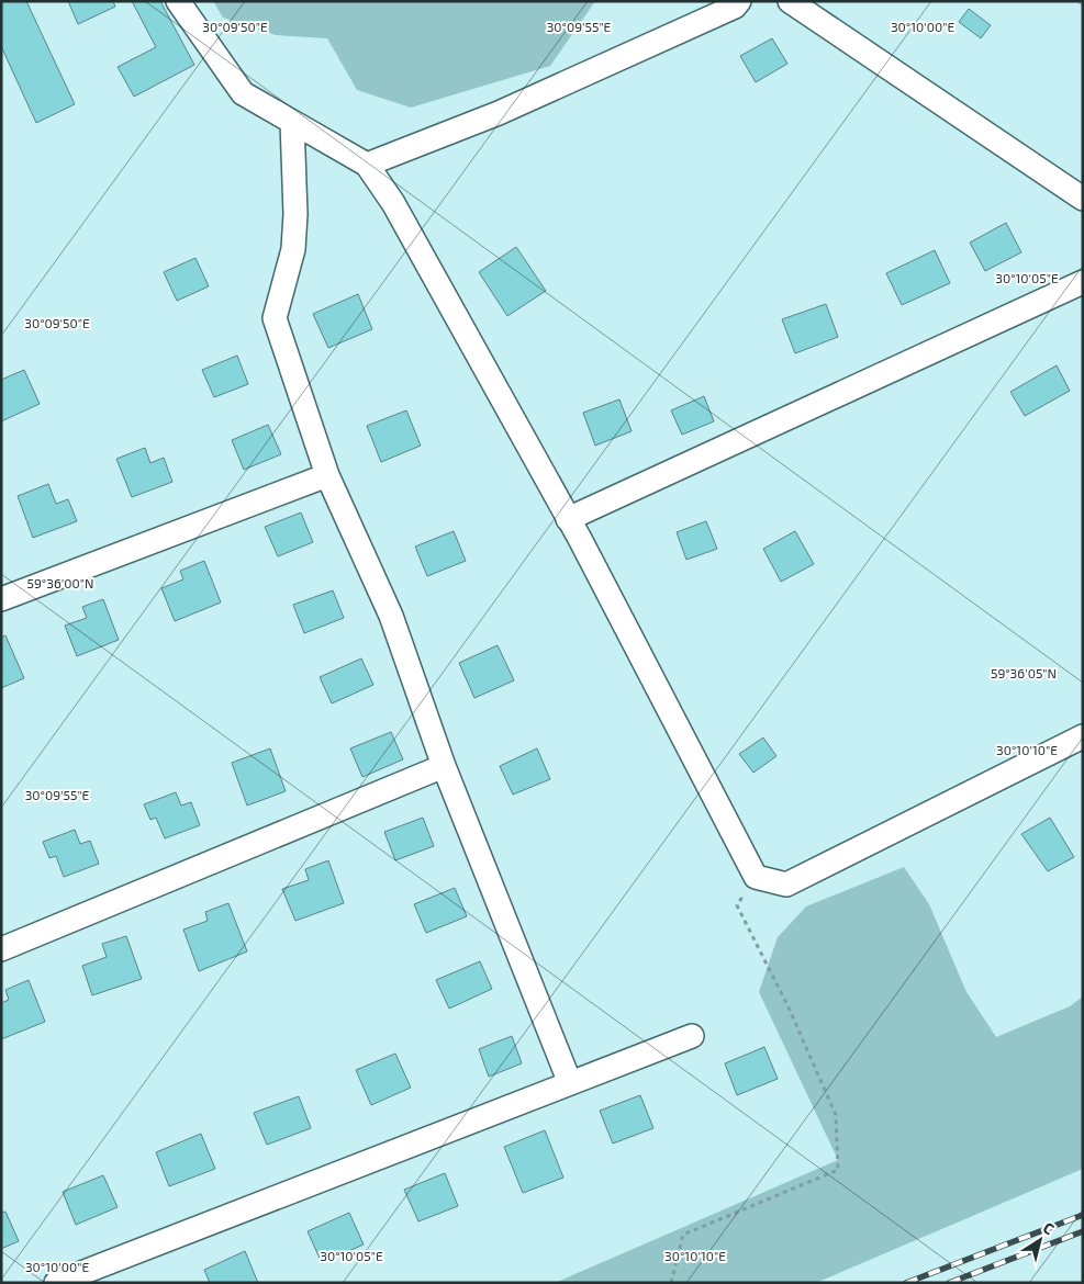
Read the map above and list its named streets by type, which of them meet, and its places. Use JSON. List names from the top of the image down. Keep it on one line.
{"north":"top right","coordinates":["30°09'50\"E","30°09'55\"E","30°10'00\"E","30°10'05\"E","59°36'00\"N","59°36'05\"N","30°10'10\"E"]}
